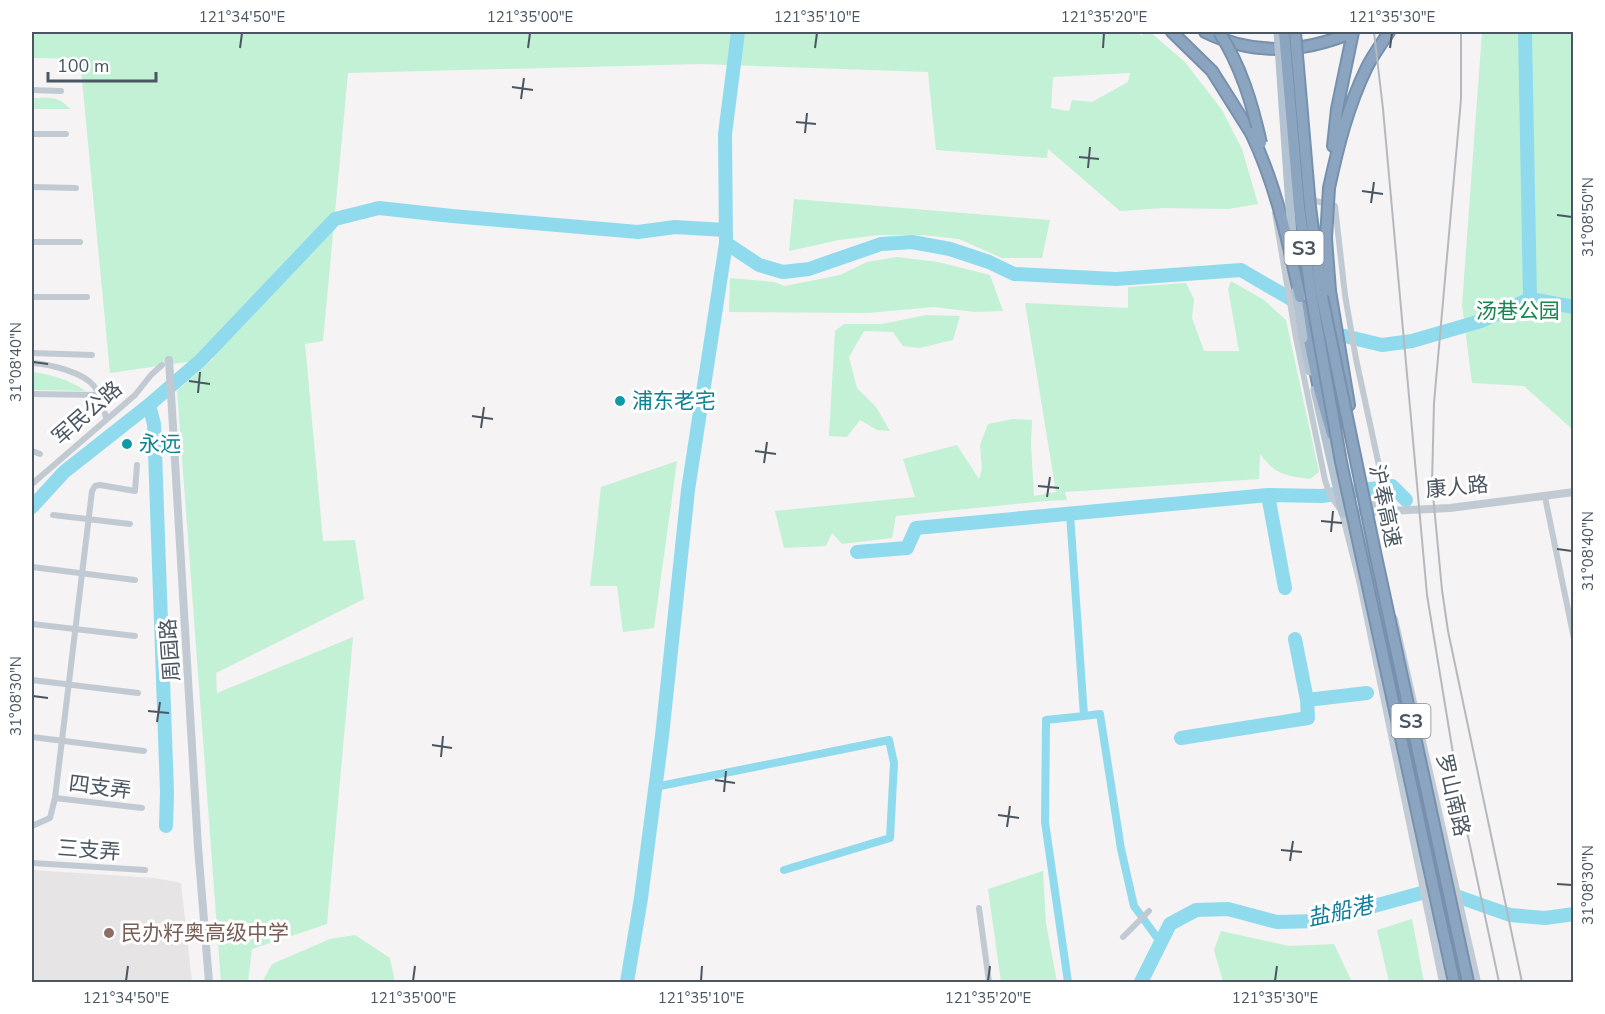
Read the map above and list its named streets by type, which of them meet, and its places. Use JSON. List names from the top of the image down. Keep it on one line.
{"streets":{"highway":["S3","沪奉高速"],"main road":["罗山南路"],"street":["军民公路","康人路","周园路","四支弄","三支弄"]},"crossings":[["军民公路","周园路"],["康人路","罗山南路"]],"water":["盐船港"],"parks":["汤巷公园"],"places":["浦东老宅","永远","民办籽奥高级中学"],"scale_bar":"100 m","coordinates":["121°34'50\"E","121°35'00\"E","121°35'10\"E","121°35'20\"E","121°35'30\"E","31°08'50\"N","31°08'40\"N","31°08'30\"N"]}
